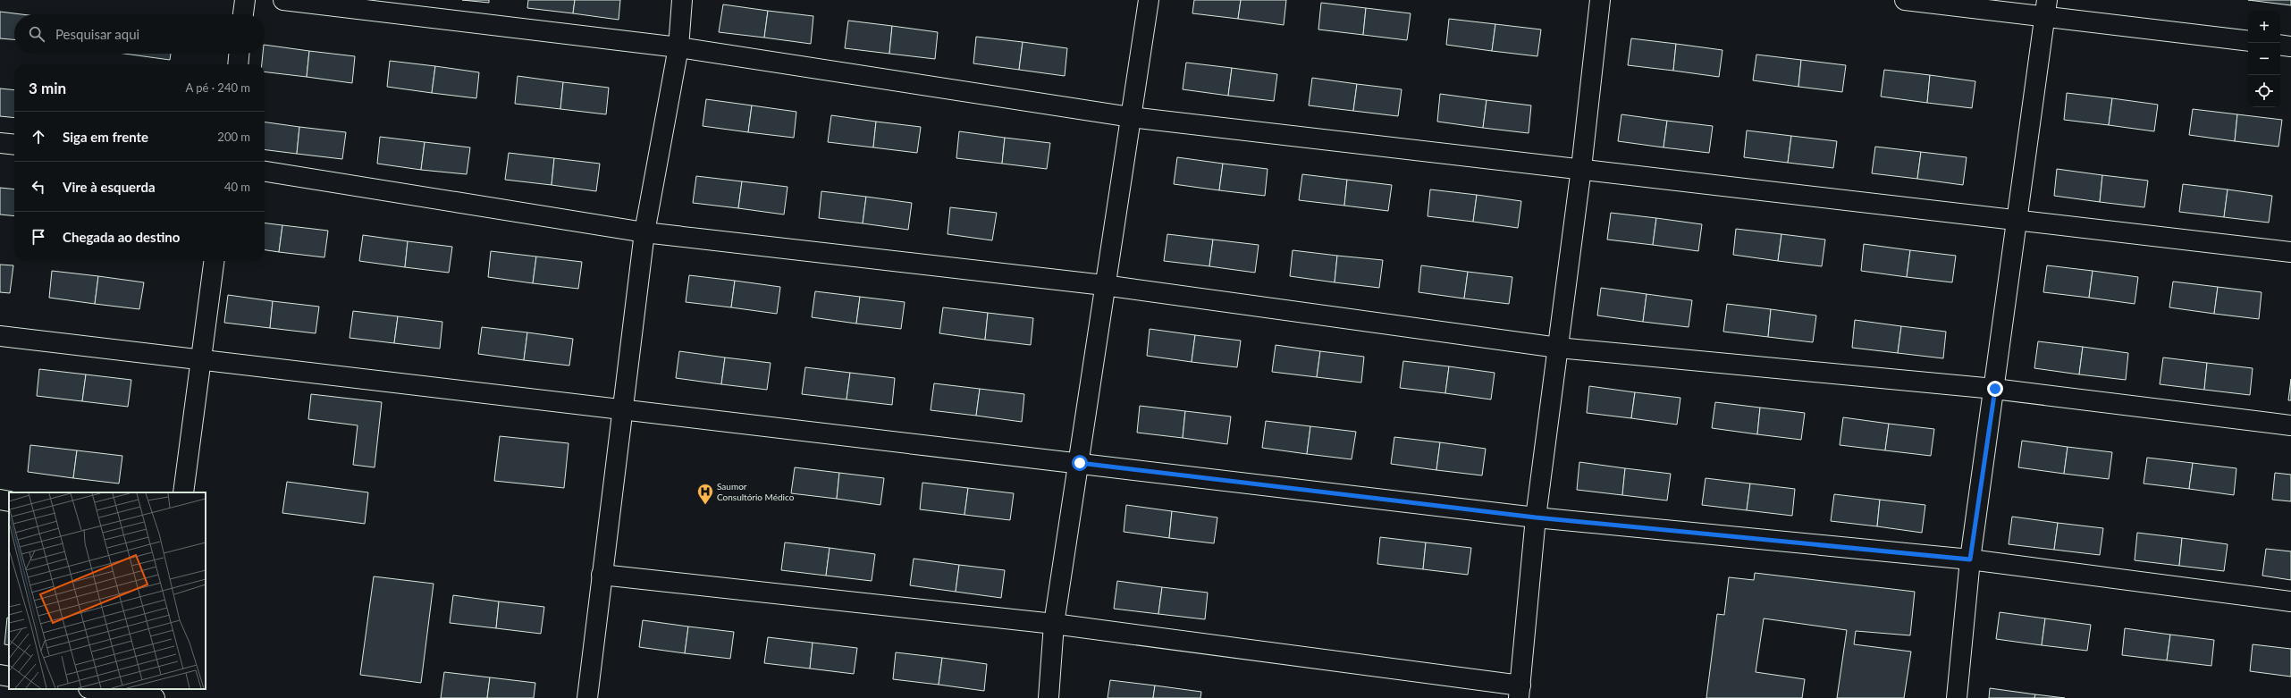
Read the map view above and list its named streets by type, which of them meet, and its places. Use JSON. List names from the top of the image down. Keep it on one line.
{"places":{"hospital":["Saumor Consultório Médico"]},"page":{"map_buttons":["+","−"],"search":"Pesquisar aqui","heading":["3 min","A pé · 240 m"],"list":[["Siga em frente","200 m"],["Vire à esquerda","40 m"],"Chegada ao destino"]}}
